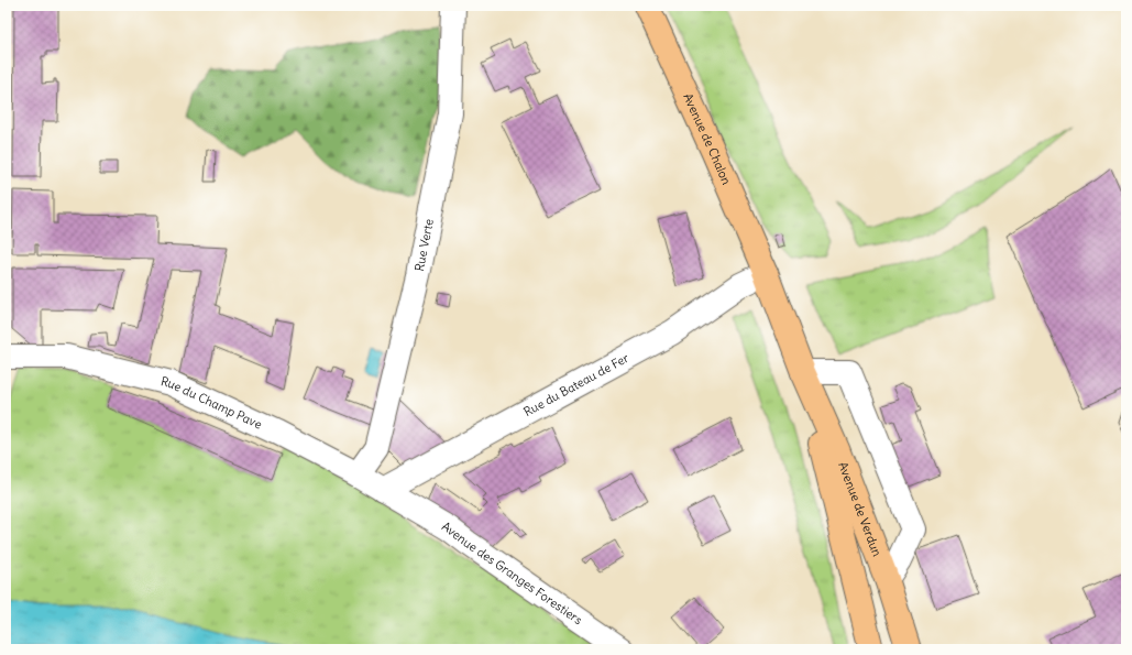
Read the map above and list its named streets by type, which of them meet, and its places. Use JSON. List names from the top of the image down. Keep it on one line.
{"streets":{"main road":["Avenue de Chalon","Avenue de Verdun"],"street":["Rue Verte","Rue du Bateau de Fer","Rue du Champ Pave","Avenue des Granges Forestiers"]},"crossings":[["Avenue de Chalon","Rue du Bateau de Fer"],["Avenue de Chalon","Avenue de Verdun"],["Rue Verte","Rue du Champ Pave"],["Rue du Bateau de Fer","Rue du Champ Pave"],["Rue du Bateau de Fer","Avenue de Verdun"],["Rue du Bateau de Fer","Avenue des Granges Forestiers"],["Rue du Champ Pave","Avenue des Granges Forestiers"]]}
